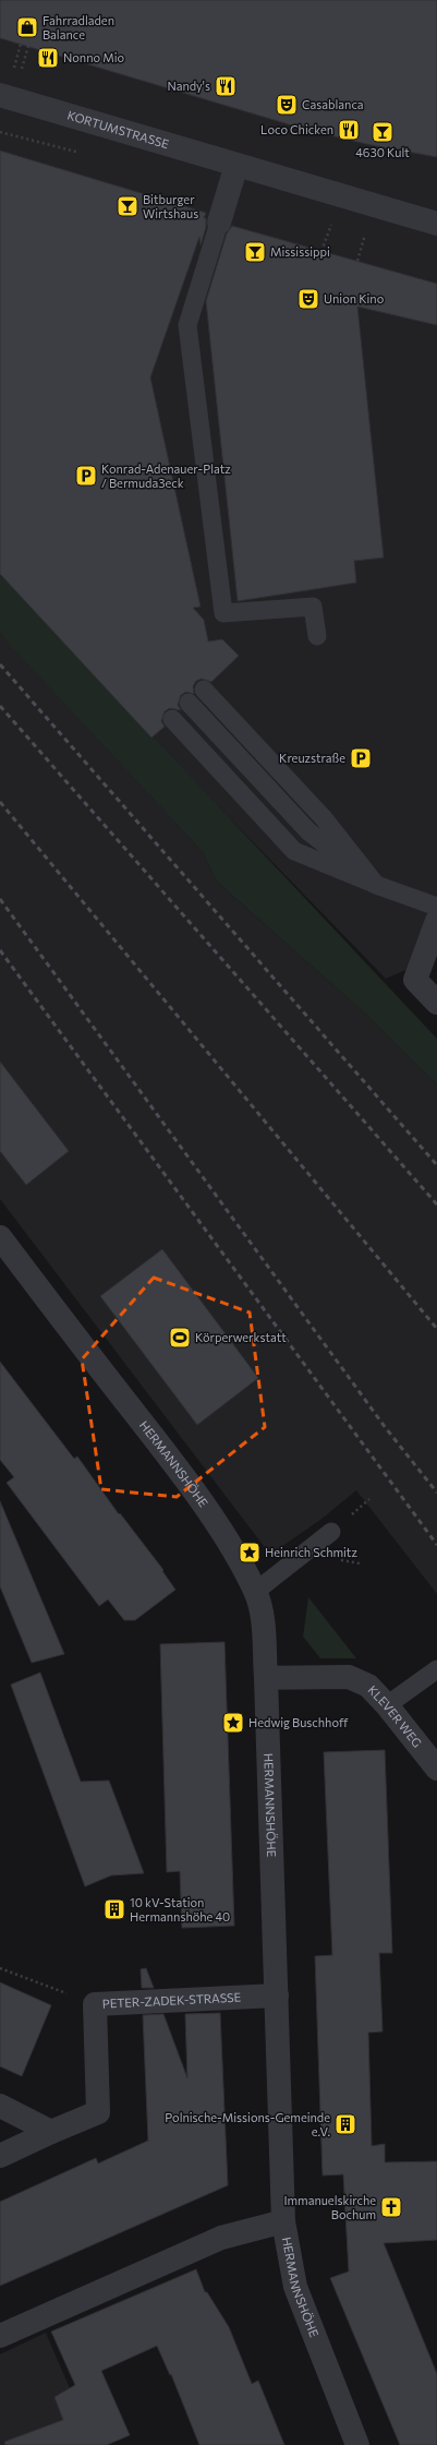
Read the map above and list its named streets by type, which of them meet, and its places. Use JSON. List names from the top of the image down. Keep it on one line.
{"streets":{"street":["KORTUMSTRASSE","HERMANNSHÖHE","KLEVER WEG","PETER-ZADEK-STRASSE"]},"crossings":[["HERMANNSHÖHE","KLEVER WEG"],["HERMANNSHÖHE","PETER-ZADEK-STRASSE"]],"places":{"shop":["Fahrradladen Balance"],"restaurant":["Nonno Mio","Nandy's","Loco Chicken"],"theatre":["Casablanca","Union Kino"],"bar":["4630 Kult","Bitburger Wirtshaus","Mississippi"],"parking":["Konrad-Adenauer-Platz / Bermuda3eck","Kreuzstraße"],"sports":["Körperwerkstatt"],"place":["Heinrich Schmitz","Hedwig Buschhoff"],"building":["10 kV-Station Hermannshöhe 40","Polnische-Missions-Gemeinde e.V."],"church":["Immanuelskirche Bochum"]}}
